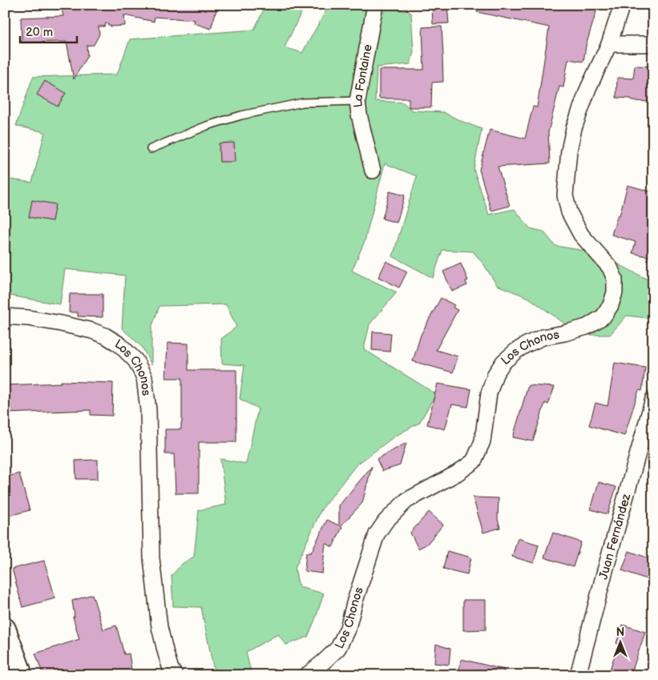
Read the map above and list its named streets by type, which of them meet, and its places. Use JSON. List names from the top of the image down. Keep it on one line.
{"streets":{"street":["La Fontaine","Los Chonos","Juan Fernández"]},"scale_bar":"20 m","north":"top"}
